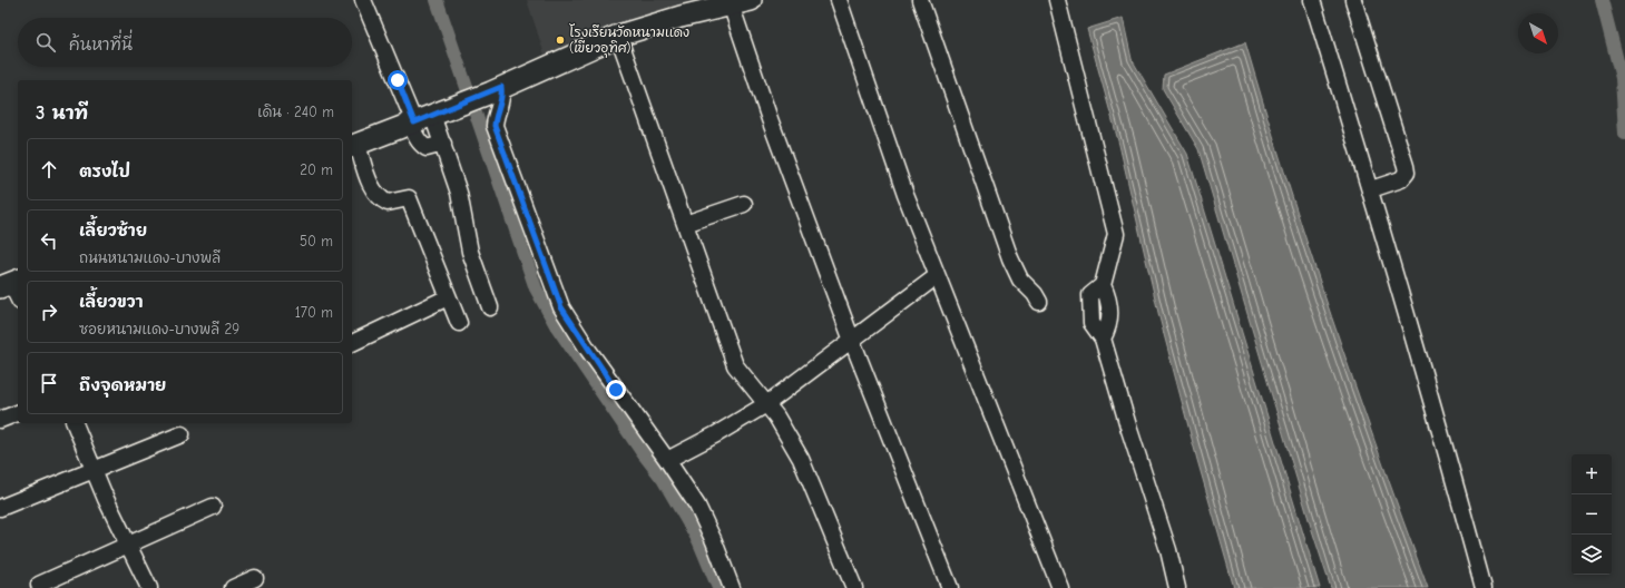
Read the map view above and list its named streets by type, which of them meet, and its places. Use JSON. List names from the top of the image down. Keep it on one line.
{"places":["โรงเรียนวัดหนามแดง (เขียวอุทิศ)"],"north":"bottom right","page":{"search":"ค้นหาที่นี่","heading":["3 นาที","เดิน · 240 m"],"list":[["ตรงไป","20 m"],["เลี้ยวซ้าย","ถนนหนามแดง-บางพลี","50 m"],["เลี้ยวขวา","ซอยหนามแดง-บางพลี 29","170 m"],"ถึงจุดหมาย"],"map_buttons":["+","−"]}}
